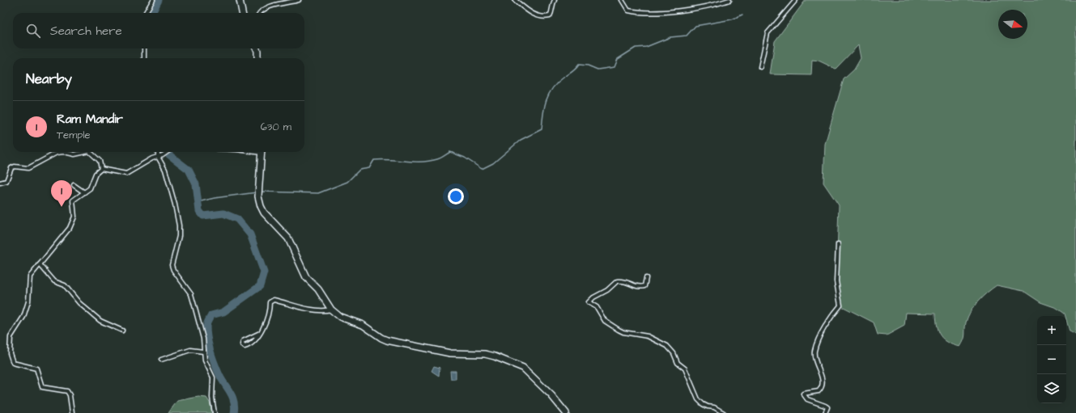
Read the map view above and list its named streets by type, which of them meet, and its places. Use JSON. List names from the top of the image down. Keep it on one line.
{"north":"right","page":{"search":"Search here","heading":"Nearby","list":[{"mark":"1","name":"Ram Mandir","note":"Temple","value":"630 m"}],"pins":"1","map_buttons":["+","−"]}}
